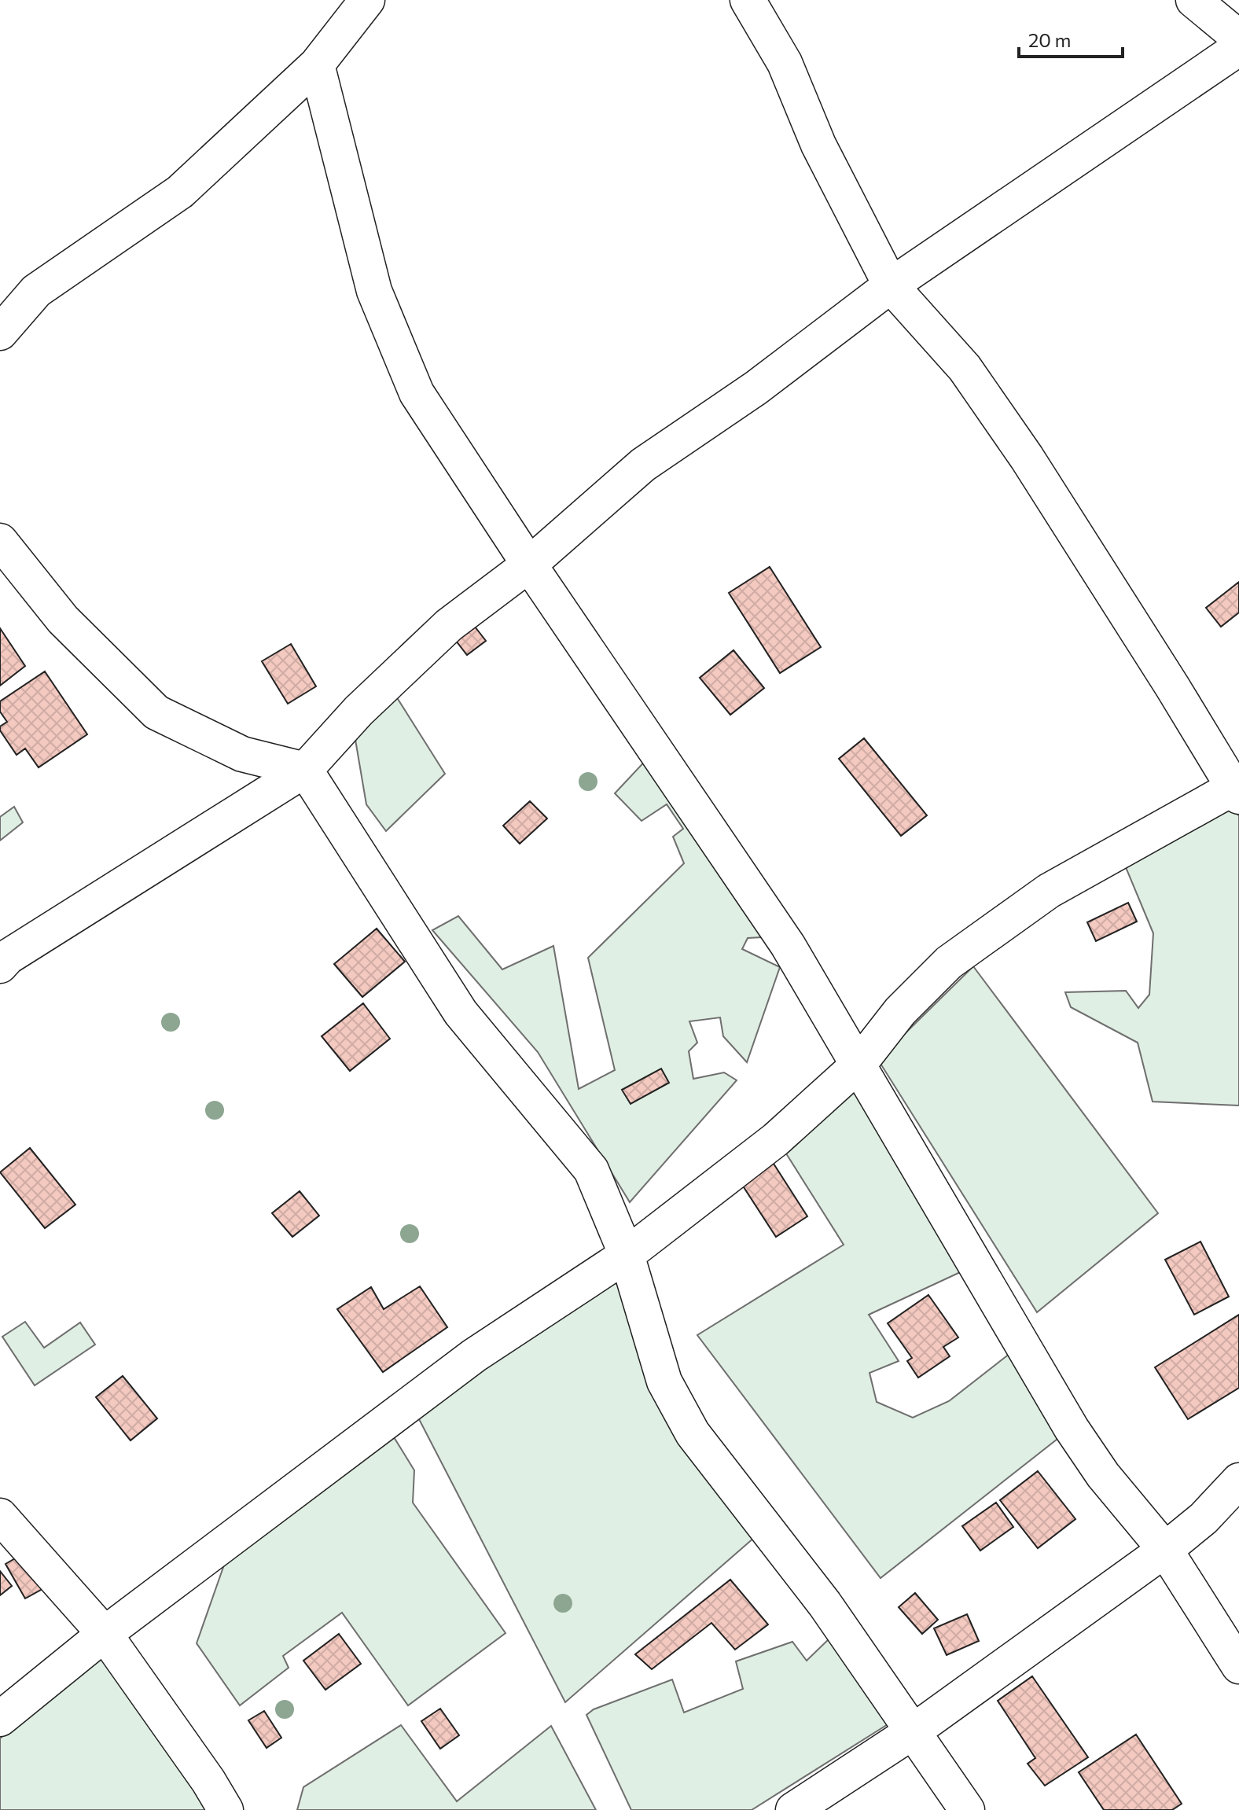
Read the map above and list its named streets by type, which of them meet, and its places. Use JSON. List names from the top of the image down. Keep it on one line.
{"scale_bar":"20 m"}
